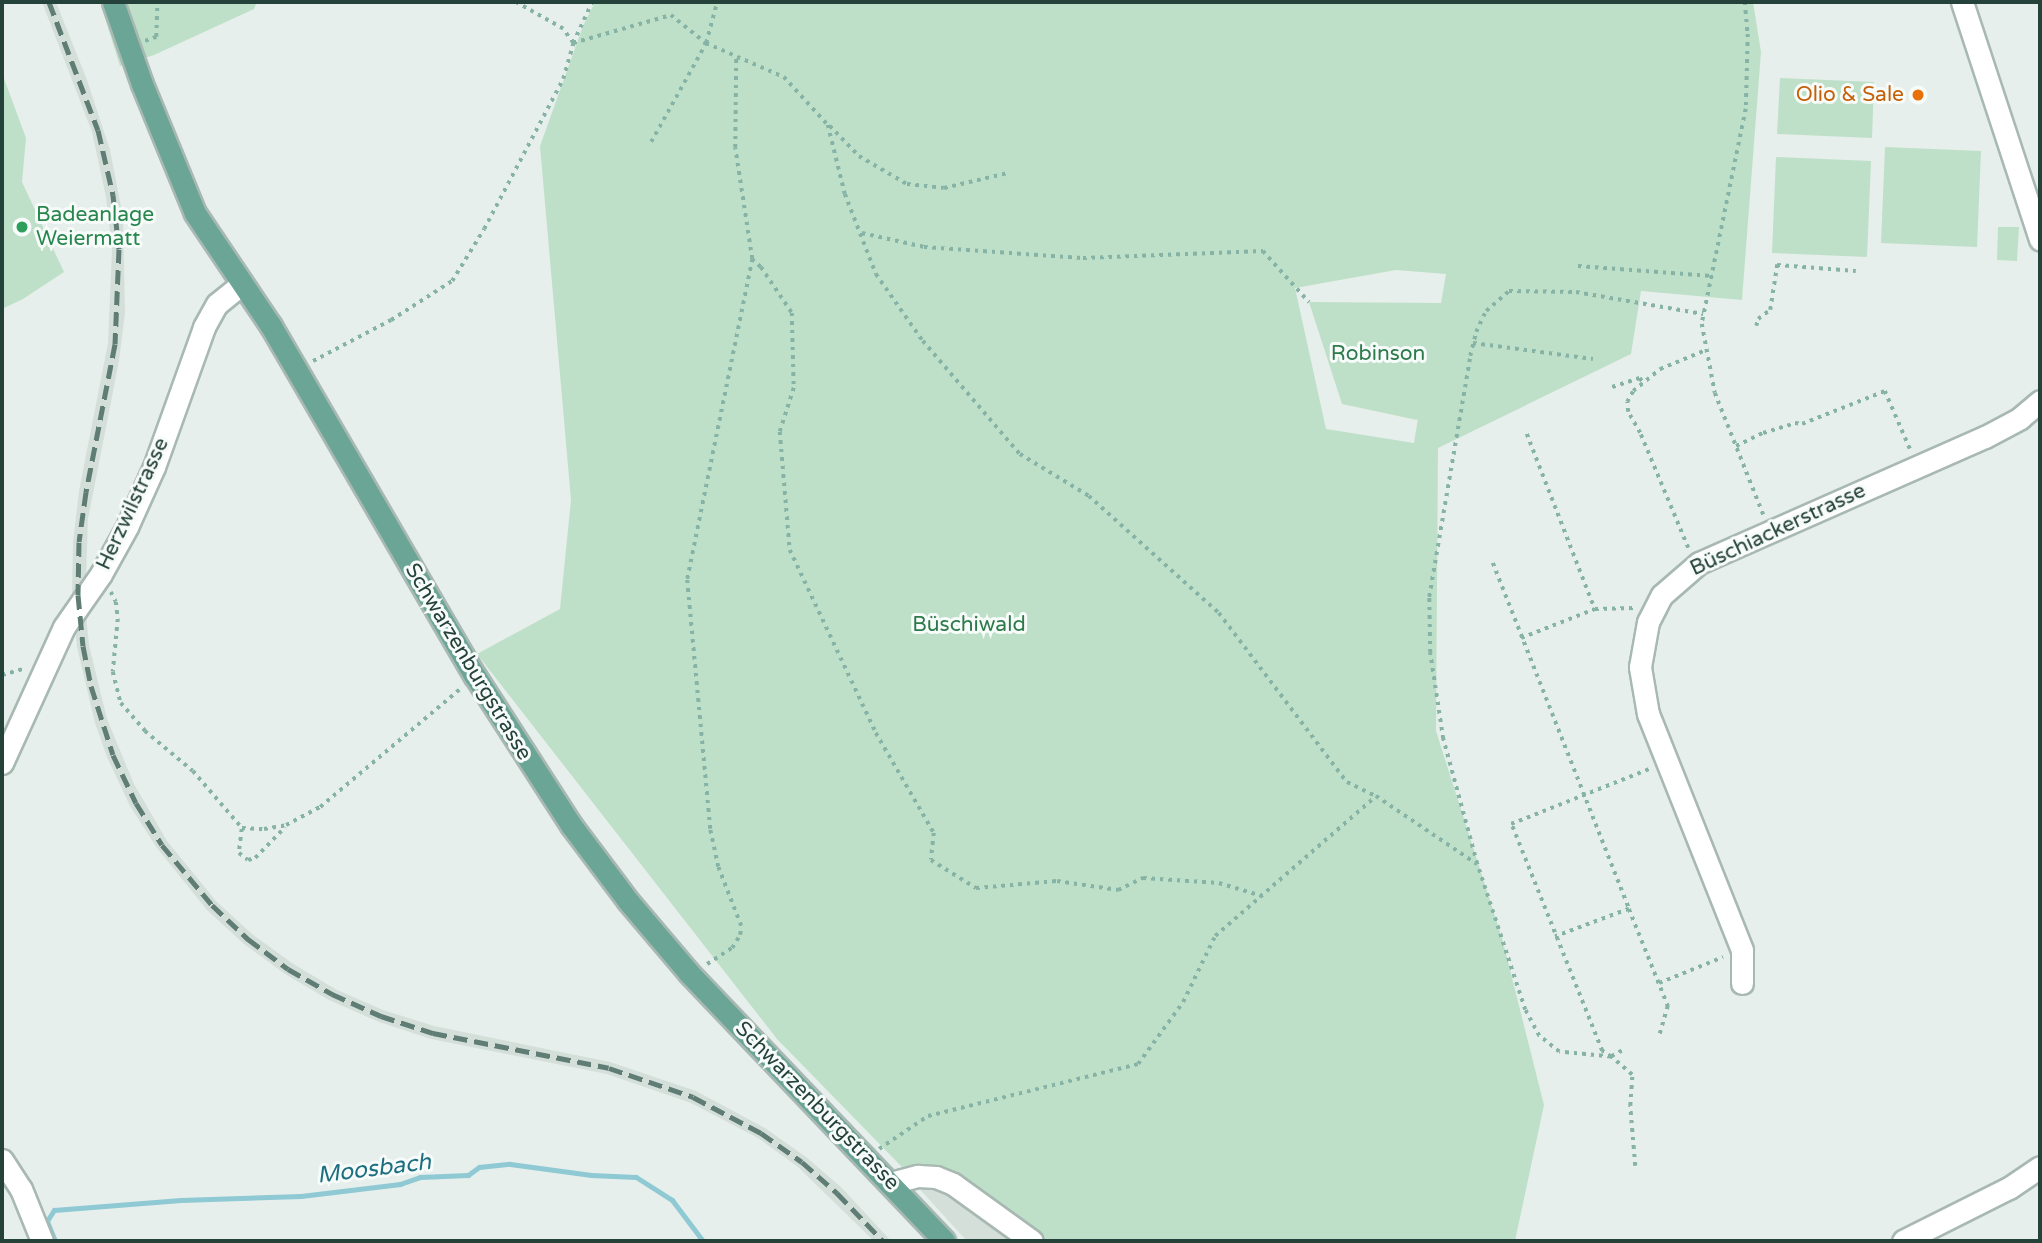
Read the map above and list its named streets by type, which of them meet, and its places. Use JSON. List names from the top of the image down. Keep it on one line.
{"streets":{"main road":["Schwarzenburgstrasse"],"street":["Herzwilstrasse","Büschiackerstrasse"]},"crossings":[["Herzwilstrasse","Schwarzenburgstrasse"]],"water":["Moosbach"],"parks":["Robinson","Büschiwald"],"places":["Olio & Sale","Badeanlage Weiermatt"]}
